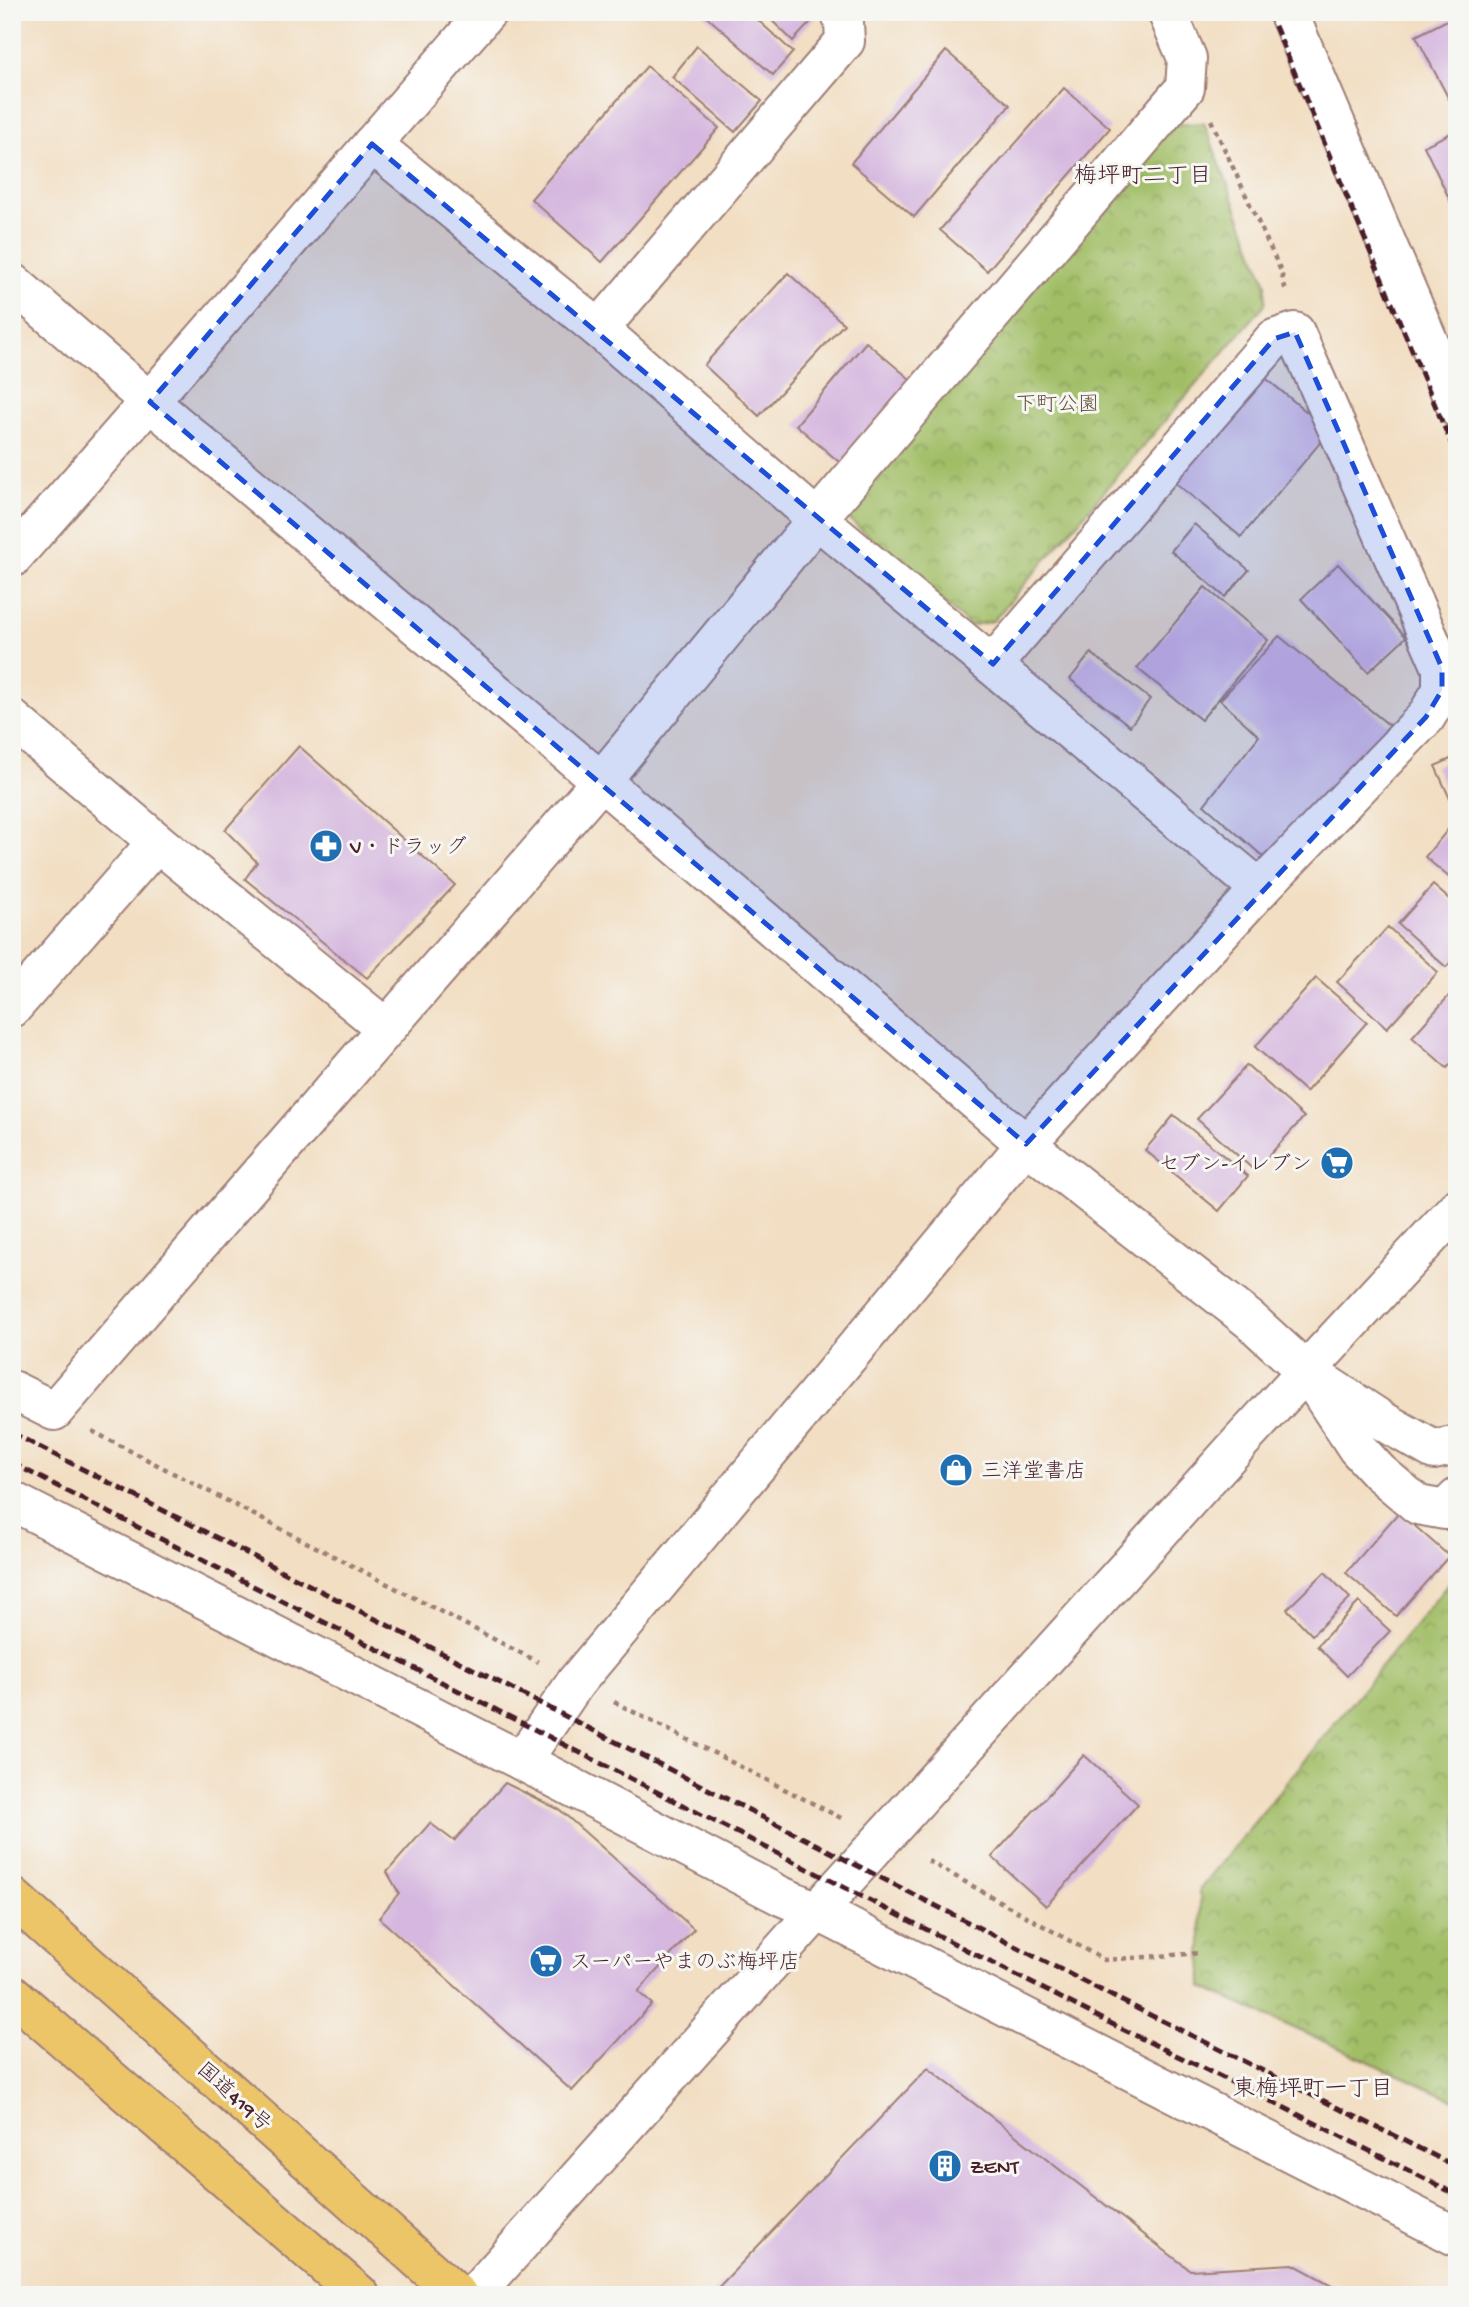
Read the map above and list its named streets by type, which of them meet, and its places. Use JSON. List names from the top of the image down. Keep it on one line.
{"streets":{"highway":["国道419号"]},"districts":["梅坪町二丁目","東梅坪町一丁目"],"parks":["下町公園"],"places":{"pharmacy":["V・ドラッグ"],"supermarket":["セブン-イレブン","スーパーやまのぶ梅坪店"],"shop":["三洋堂書店"],"building":["ZENT"]}}
